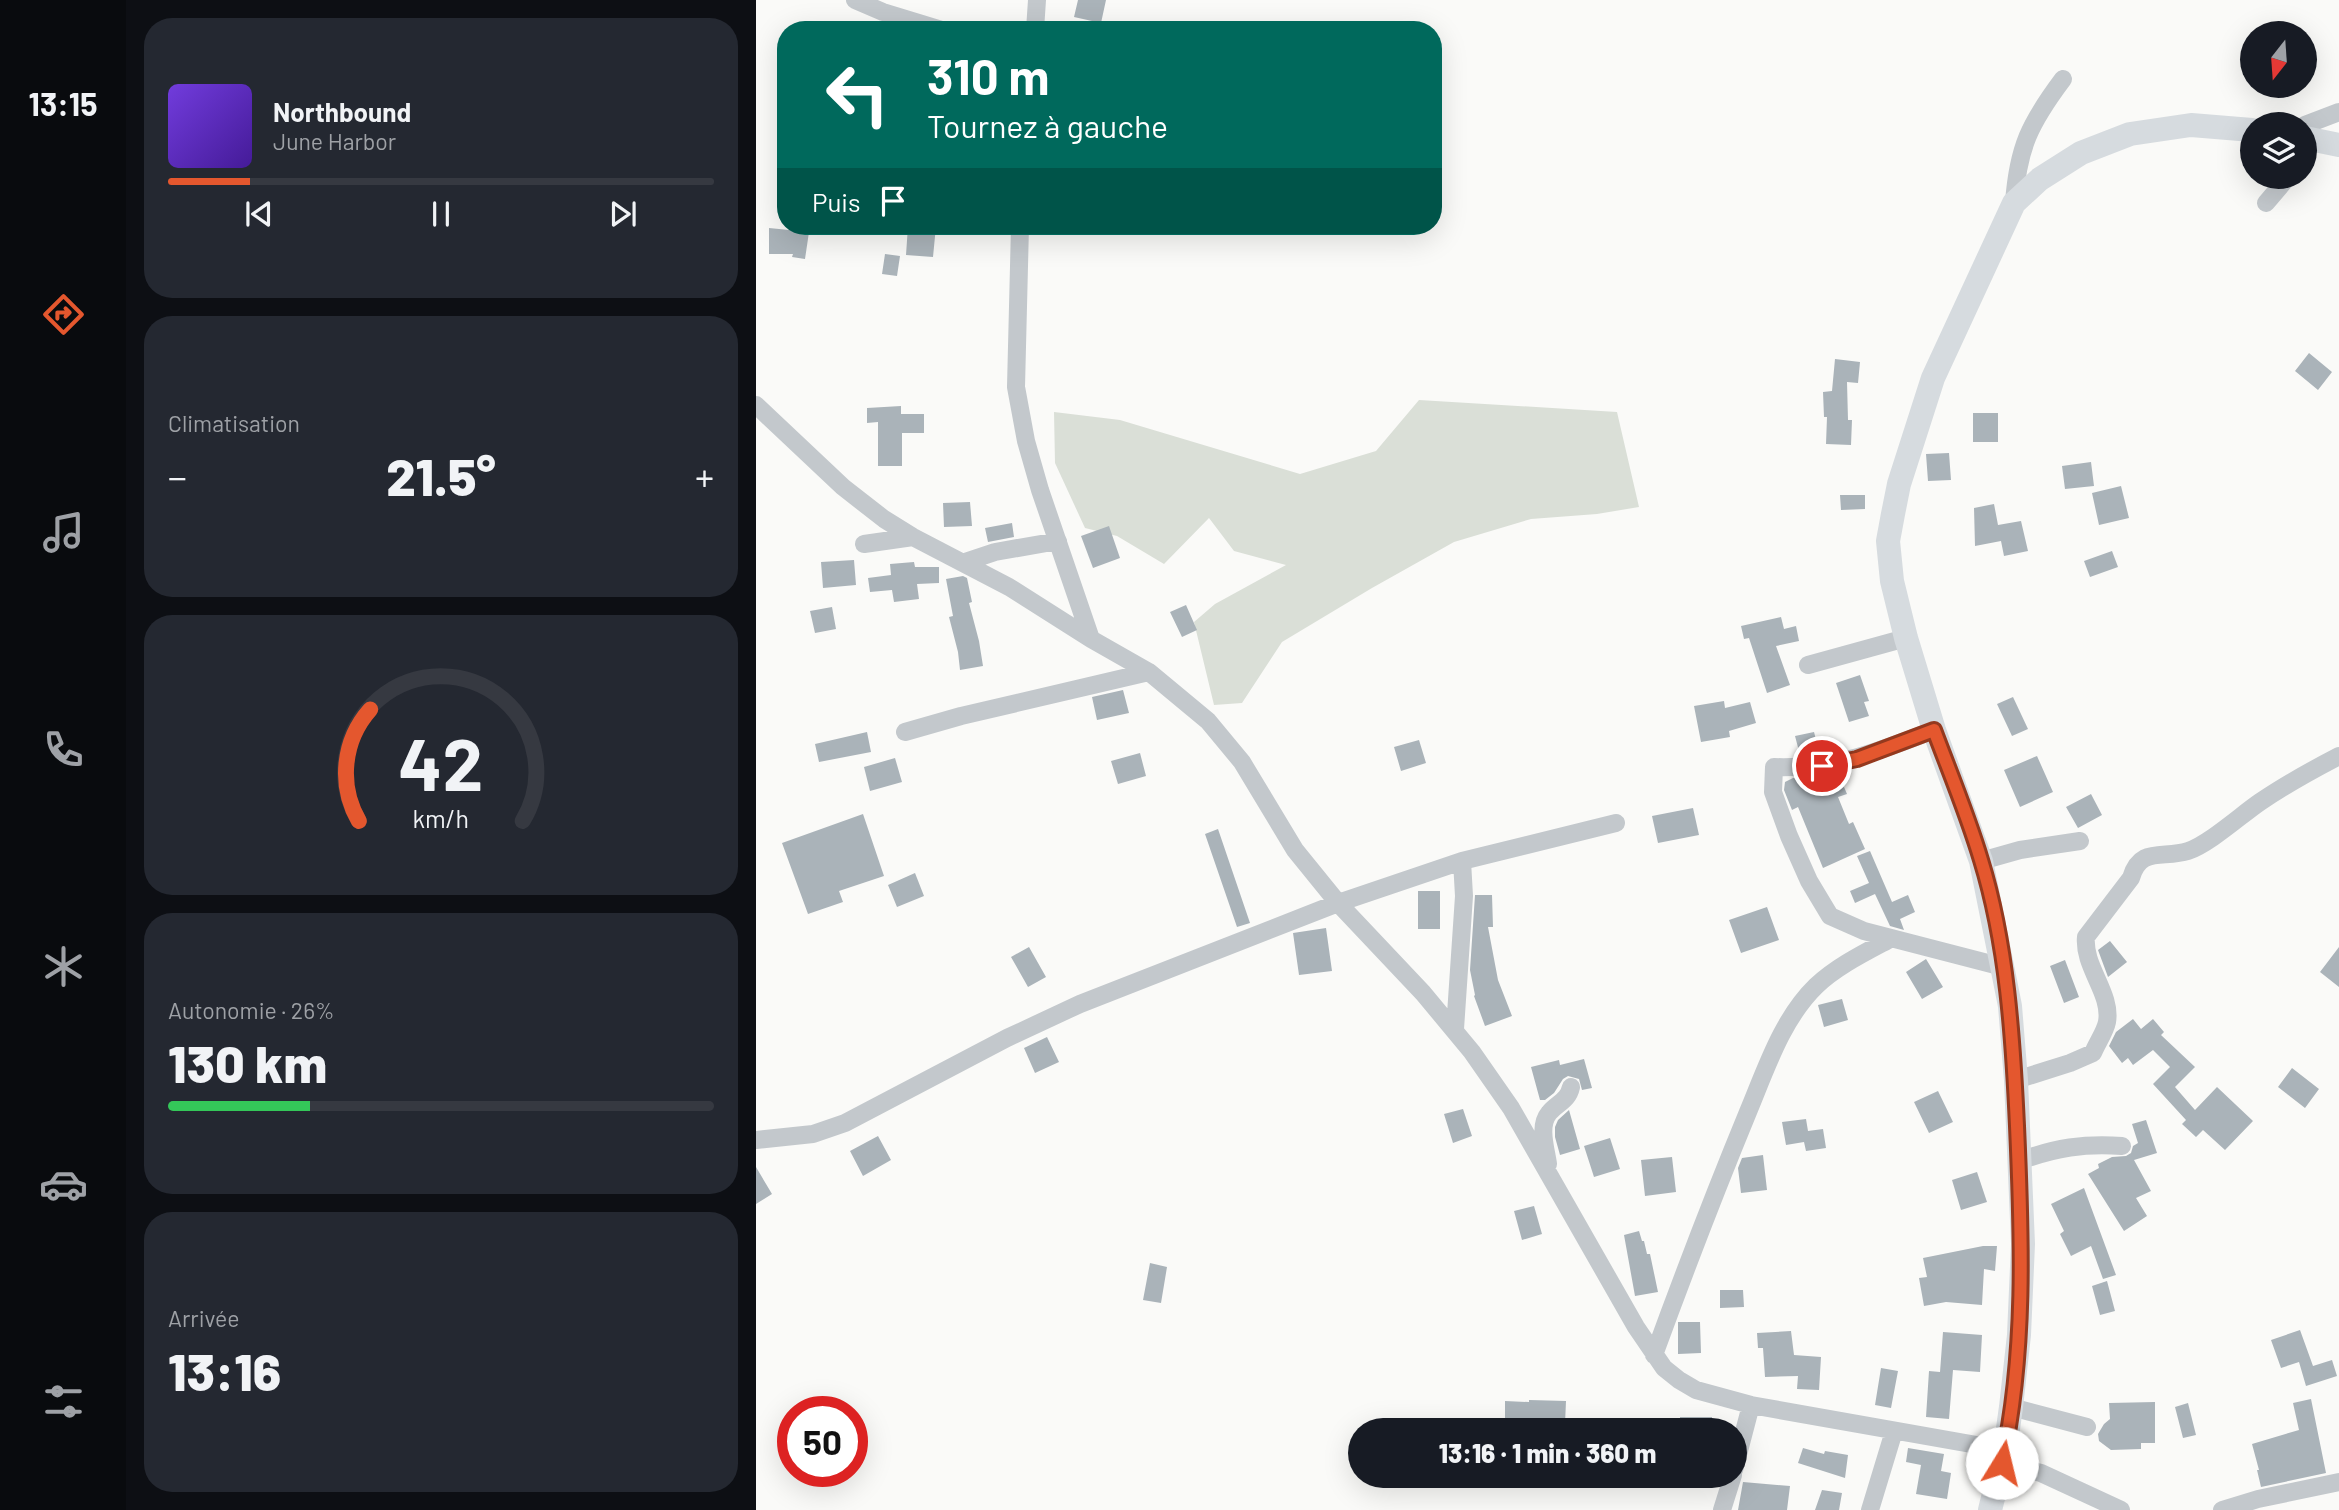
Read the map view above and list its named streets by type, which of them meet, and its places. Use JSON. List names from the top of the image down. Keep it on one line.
{"north":"bottom","page":{"tabs":"13:15","turn":["310 m","Tournez à gauche"],"song":["Northbound","June Harbor"],"then":"Puis","tile":["Climatisation",["Autonomie · 26%","130 km"],["Arrivée","13:16"]],"heat":["−","21.5°","+"],"limit":"50","trip":"13:16 · 1 min · 360 m","gauge":["42","km/h"]}}
